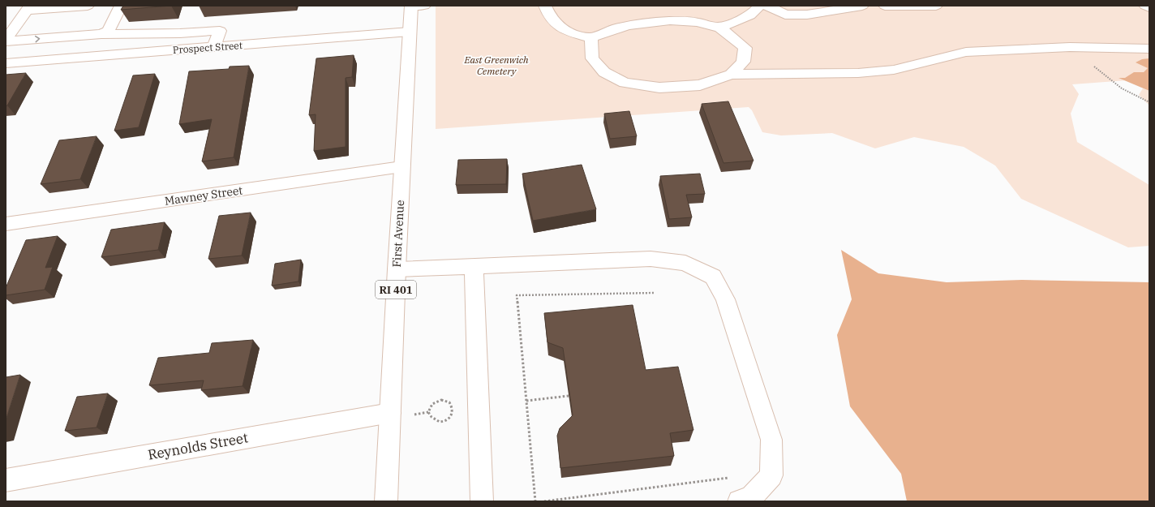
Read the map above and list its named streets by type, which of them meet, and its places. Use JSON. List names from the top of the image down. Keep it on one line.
{"streets":{"street":["Prospect Street","Mawney Street","First Avenue","RI 401","Reynolds Street"]},"crossings":[["Prospect Street","First Avenue"],["Mawney Street","First Avenue"],["First Avenue","Reynolds Street"]],"parks":["East Greenwich Cemetery"]}
